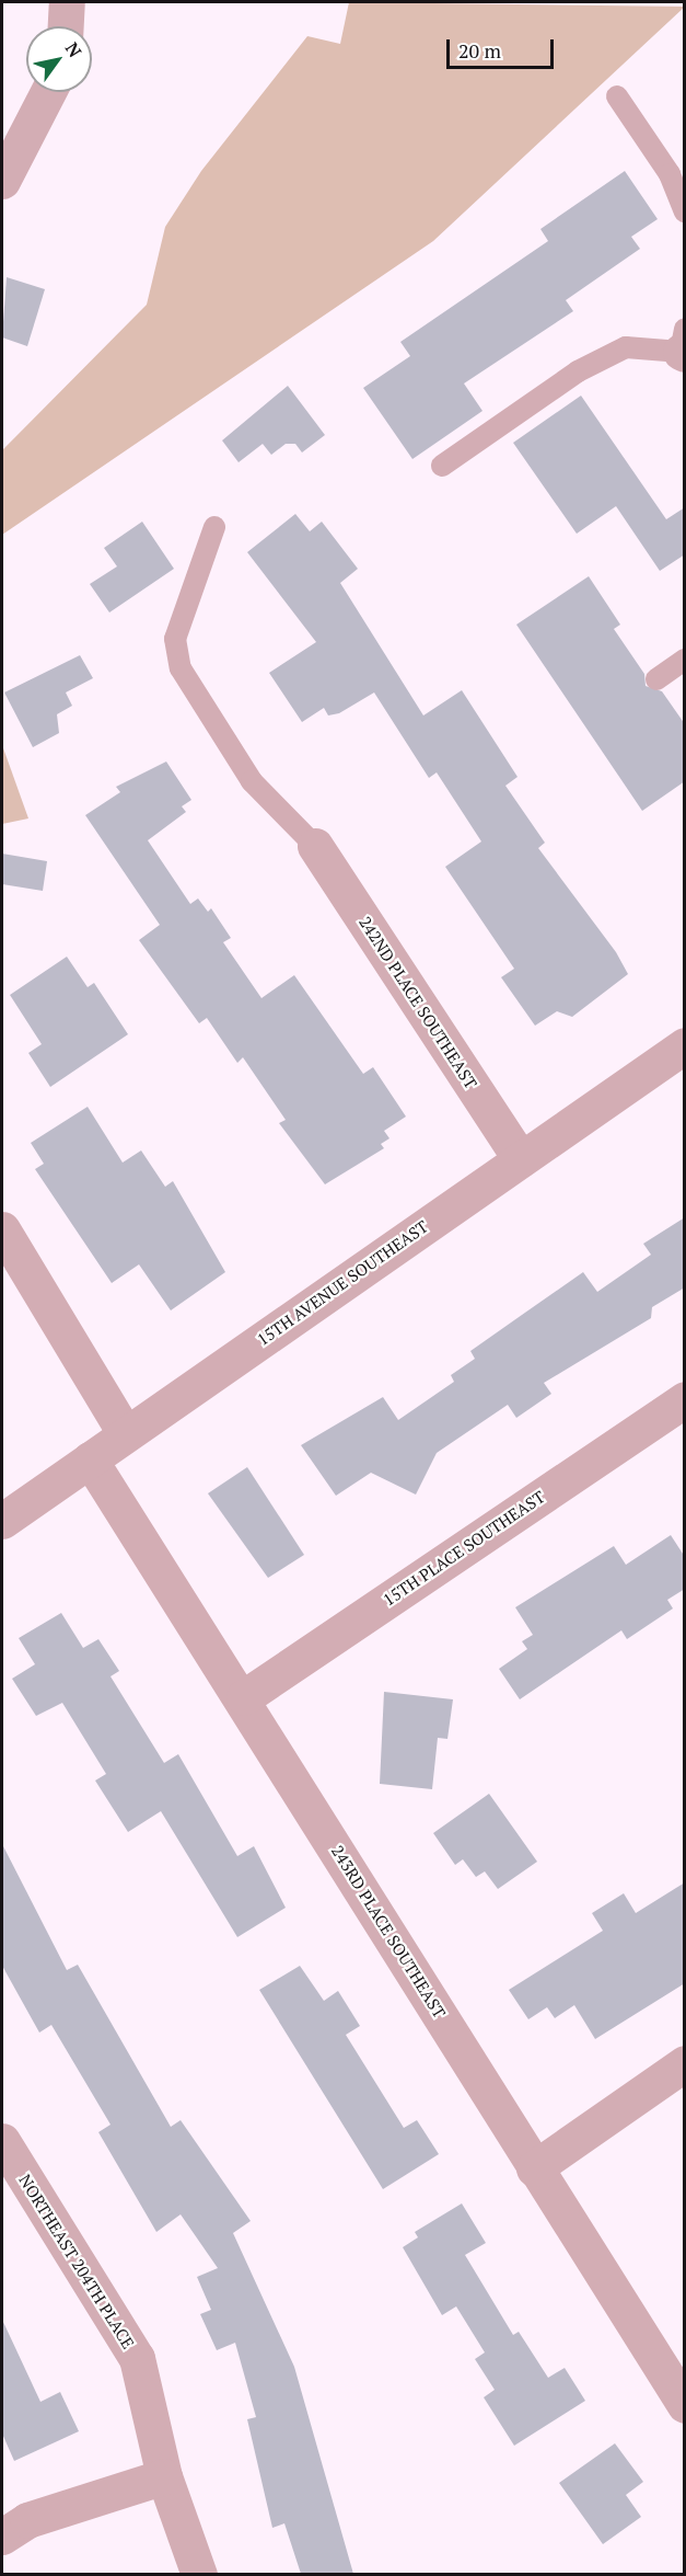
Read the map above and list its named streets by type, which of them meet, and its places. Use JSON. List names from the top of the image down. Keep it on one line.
{"streets":{"street":["242ND PLACE SOUTHEAST","15TH AVENUE SOUTHEAST","15TH PLACE SOUTHEAST","243RD PLACE SOUTHEAST","NORTHEAST 204TH PLACE"]},"crossings":[["242ND PLACE SOUTHEAST","15TH AVENUE SOUTHEAST"],["15TH AVENUE SOUTHEAST","243RD PLACE SOUTHEAST"],["15TH PLACE SOUTHEAST","243RD PLACE SOUTHEAST"]],"scale_bar":"20 m","north":"top right"}
